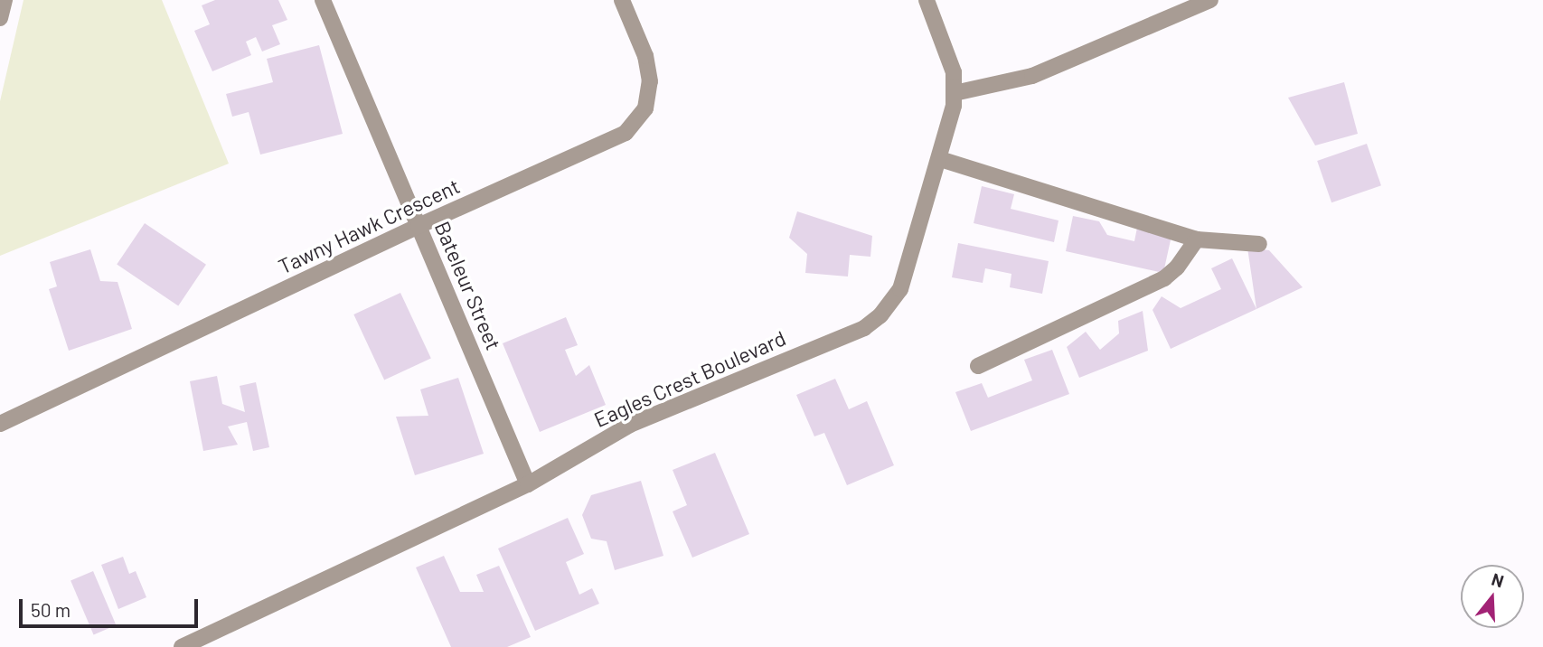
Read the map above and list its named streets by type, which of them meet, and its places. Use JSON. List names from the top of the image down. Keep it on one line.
{"streets":{"street":["Tawny Hawk Crescent","Bateleur Street","Eagles Crest Boulevard"]},"crossings":[["Tawny Hawk Crescent","Bateleur Street"],["Bateleur Street","Eagles Crest Boulevard"]],"scale_bar":"50 m","north":"top"}
